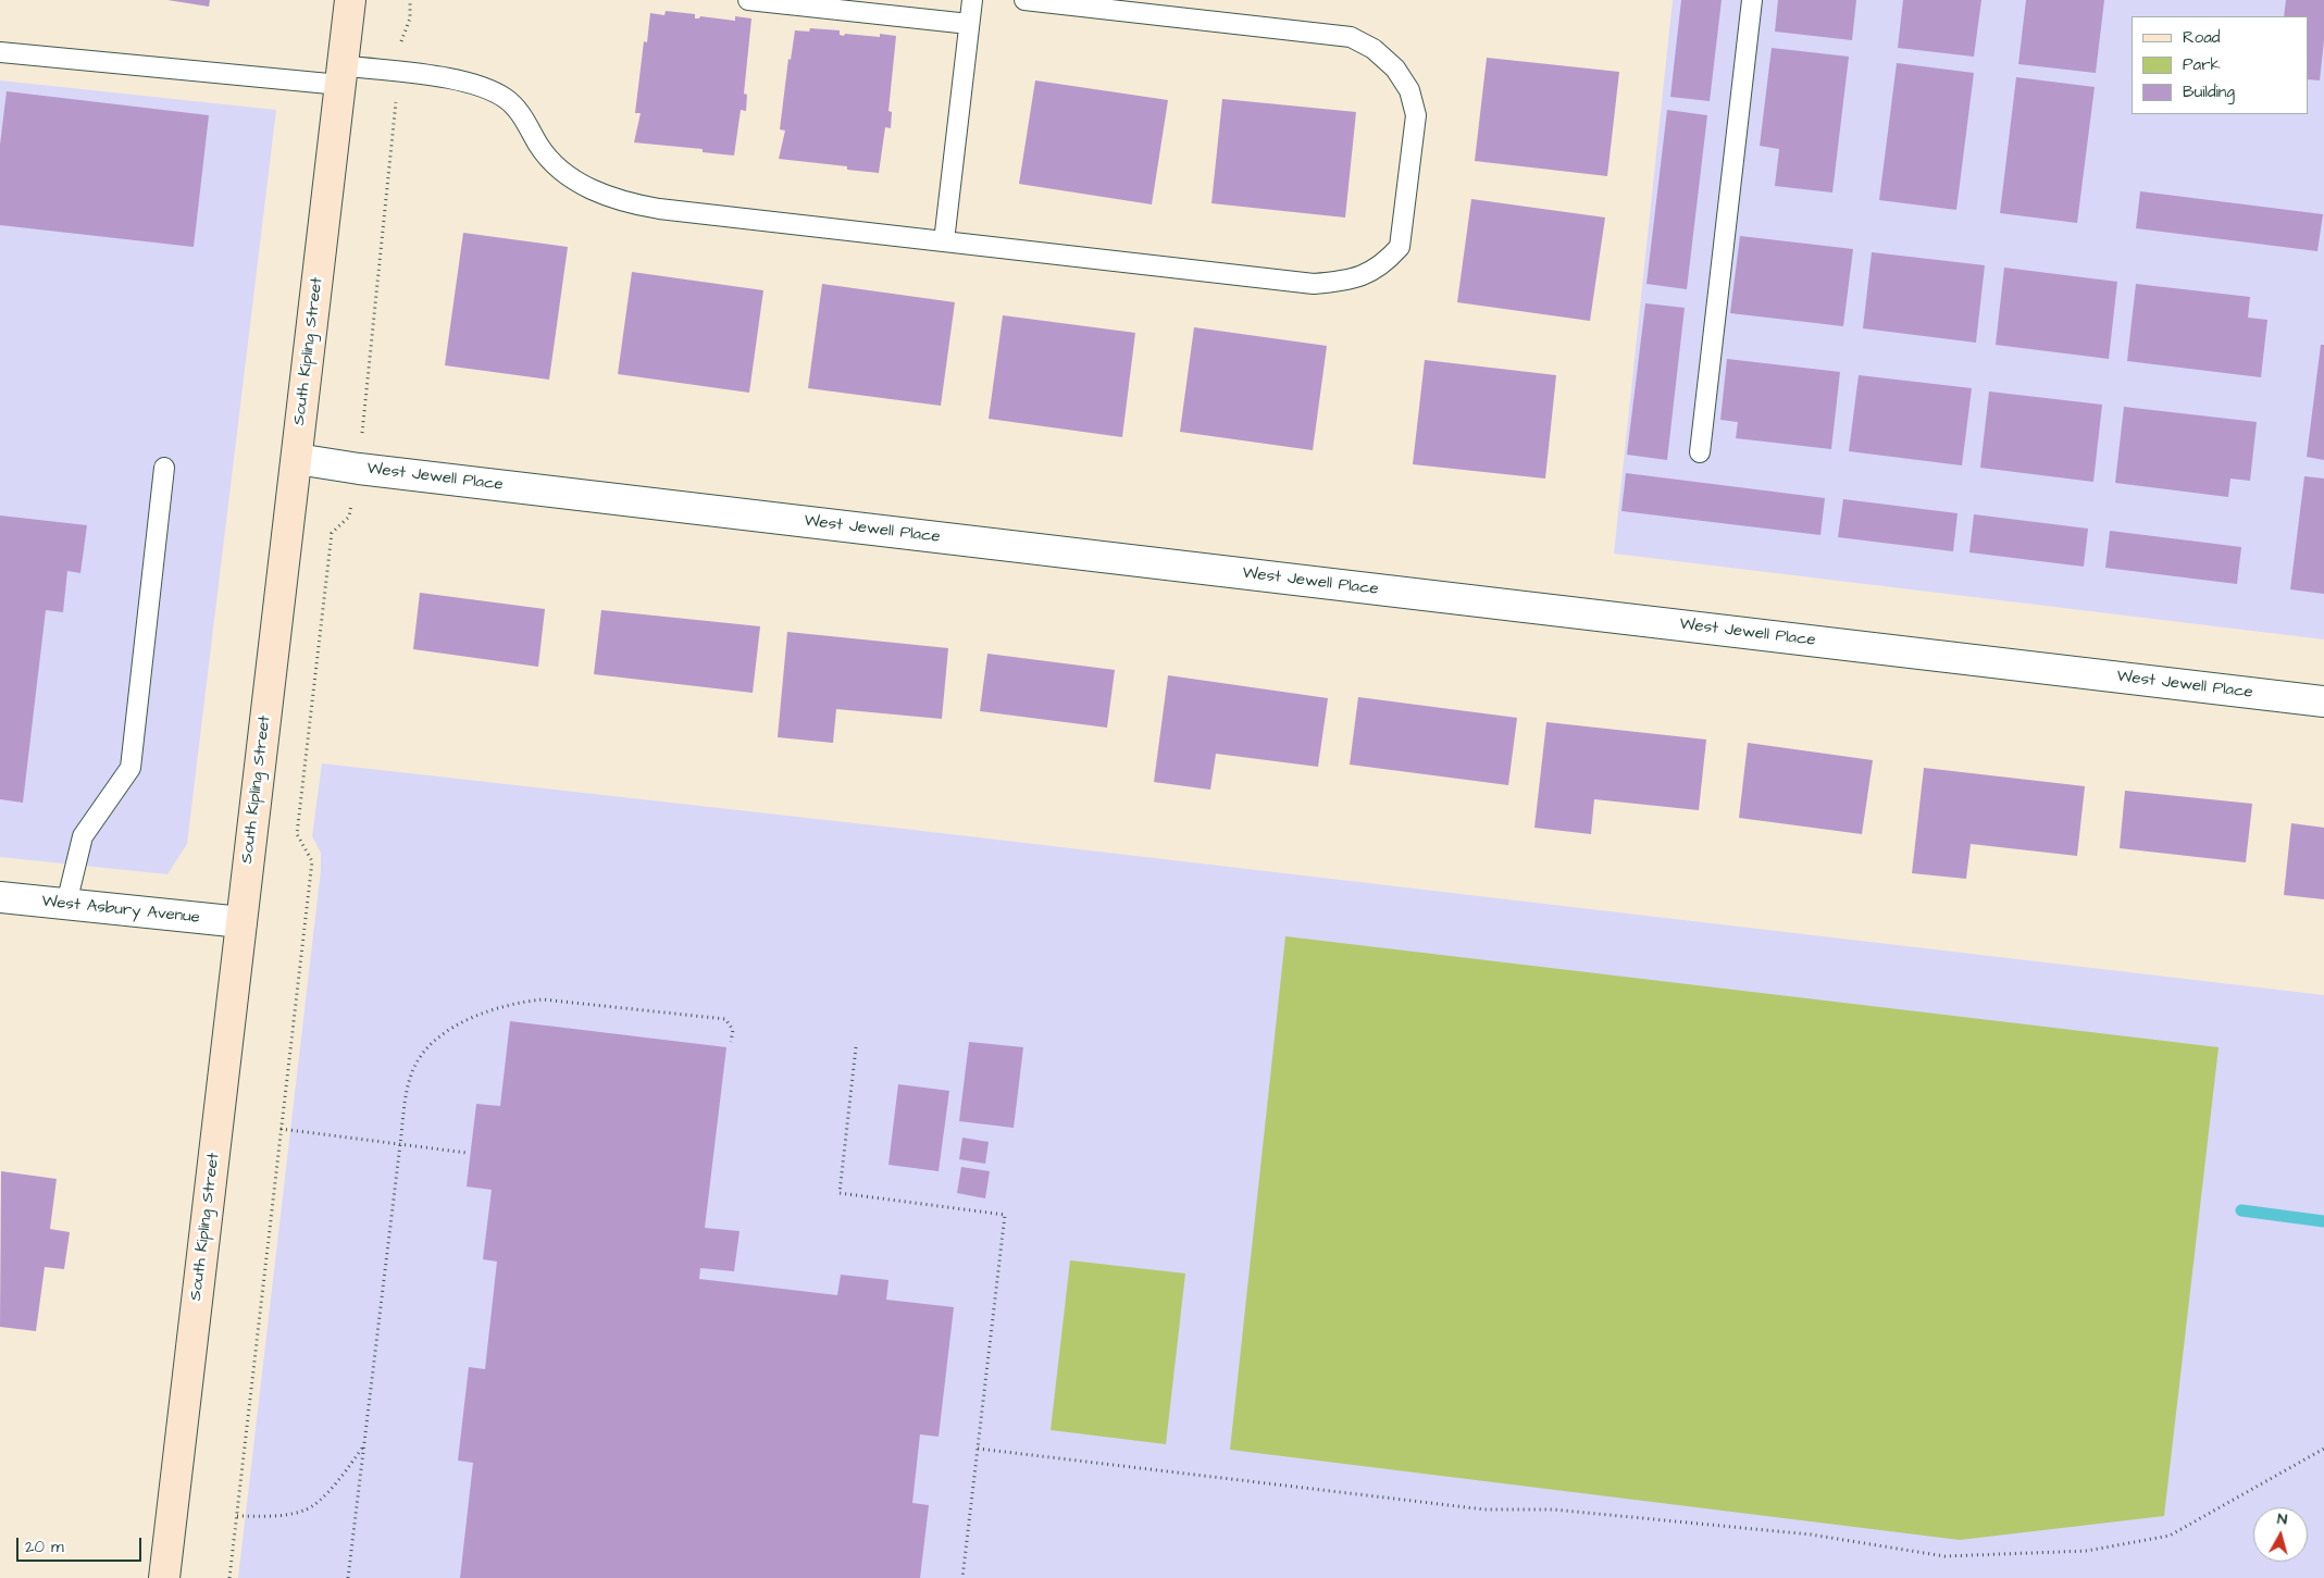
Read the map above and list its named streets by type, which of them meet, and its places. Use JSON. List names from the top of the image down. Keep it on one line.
{"streets":{"street":["South Kipling Street","West Jewell Place","West Asbury Avenue"]},"crossings":[["South Kipling Street","West Jewell Place"],["South Kipling Street","West Asbury Avenue"]],"legend":["Road","Park","Building"],"scale_bar":"20 m","north":"top"}
